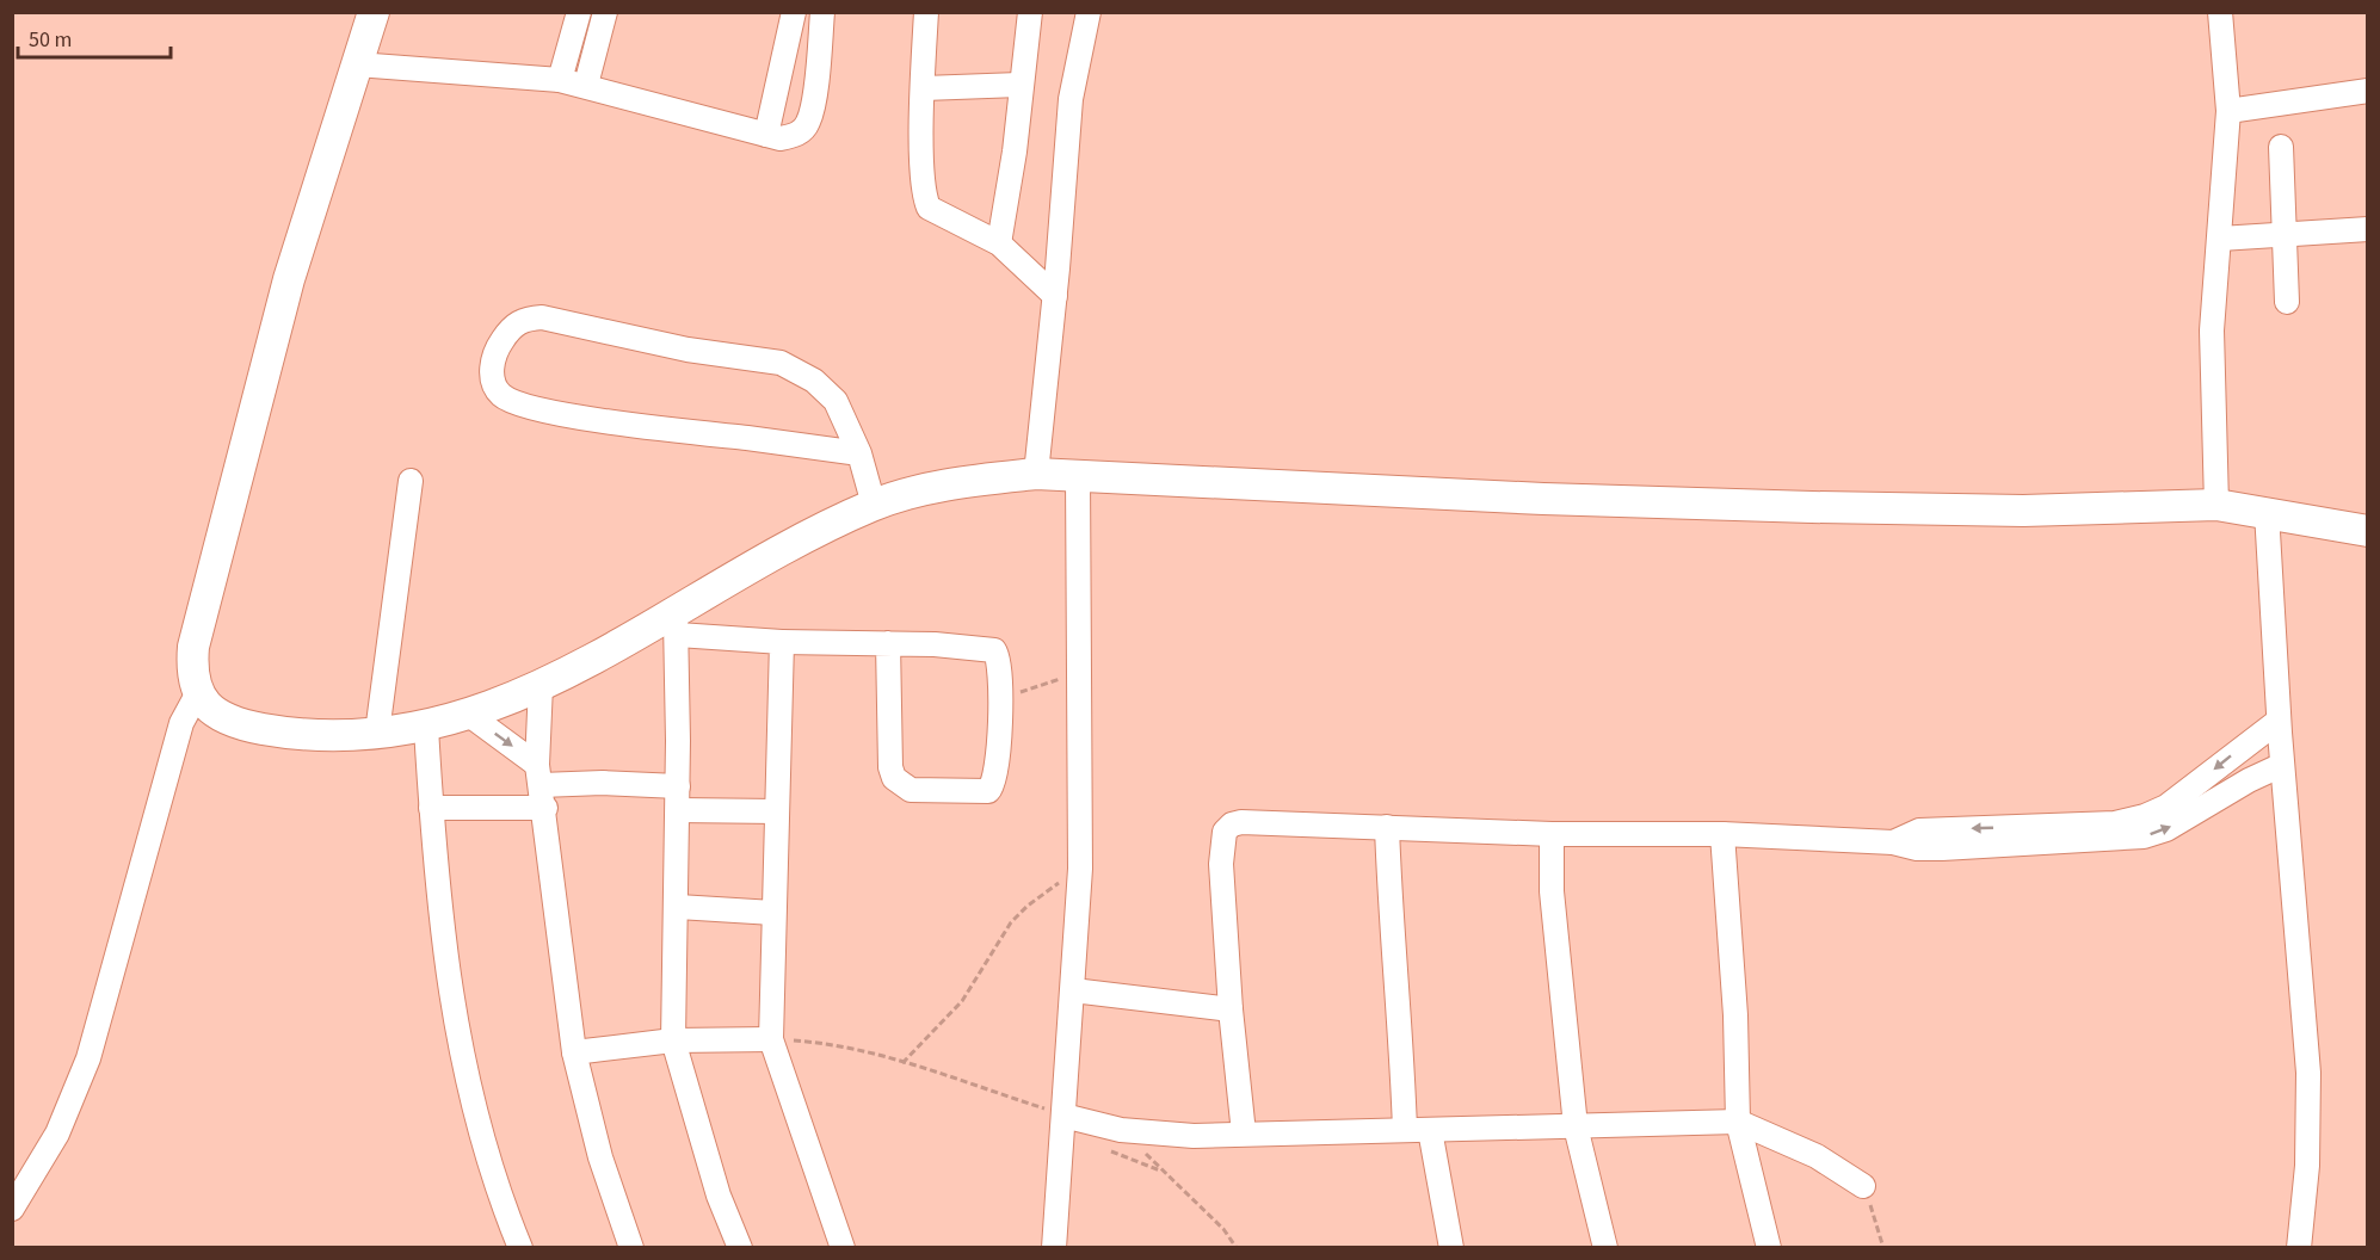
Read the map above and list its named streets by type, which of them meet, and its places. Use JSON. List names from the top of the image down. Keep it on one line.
{"scale_bar":"50 m"}
